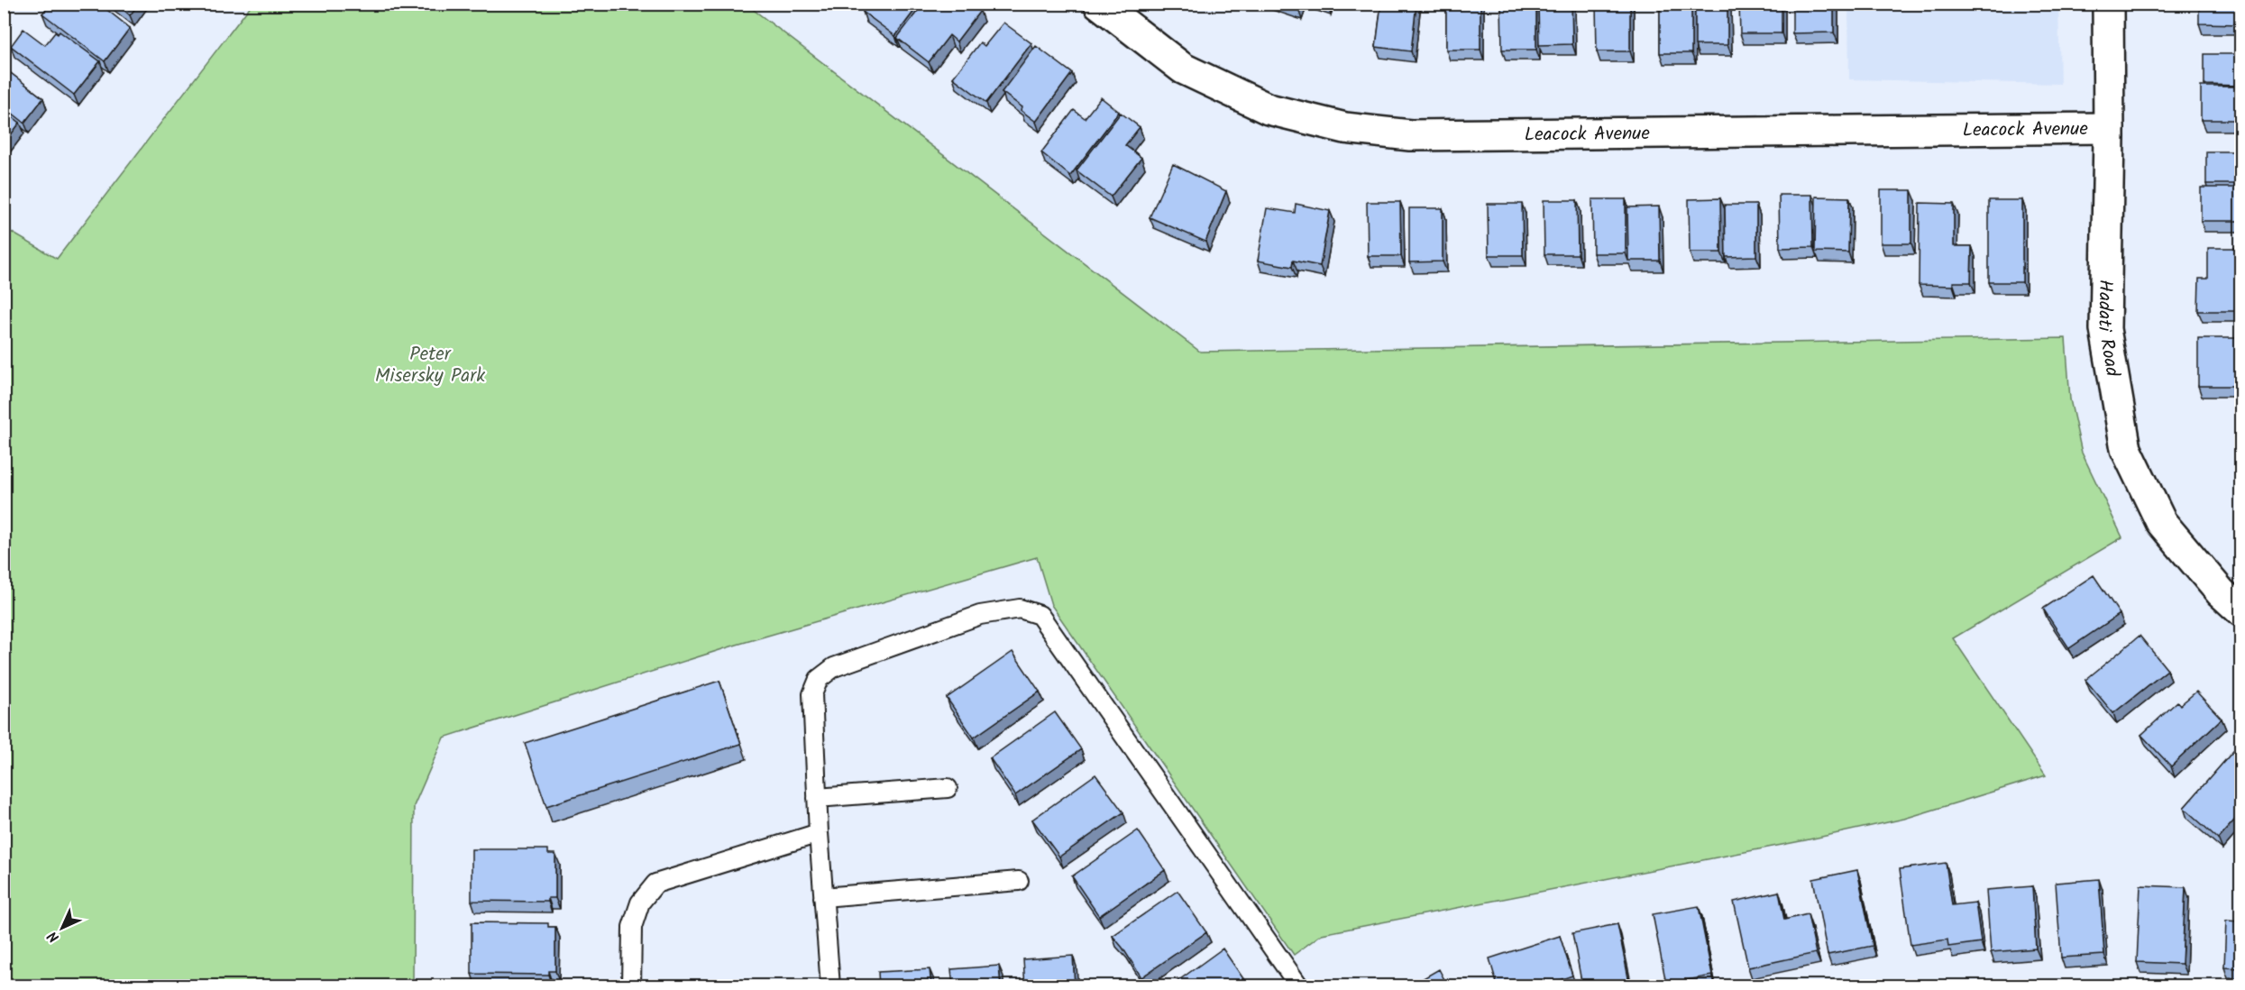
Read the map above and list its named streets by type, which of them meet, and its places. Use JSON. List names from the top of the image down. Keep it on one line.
{"streets":{"street":["Leacock Avenue","Hadati Road"]},"crossings":[["Leacock Avenue","Hadati Road"]],"parks":["Peter Misersky Park"],"north":"bottom left"}
